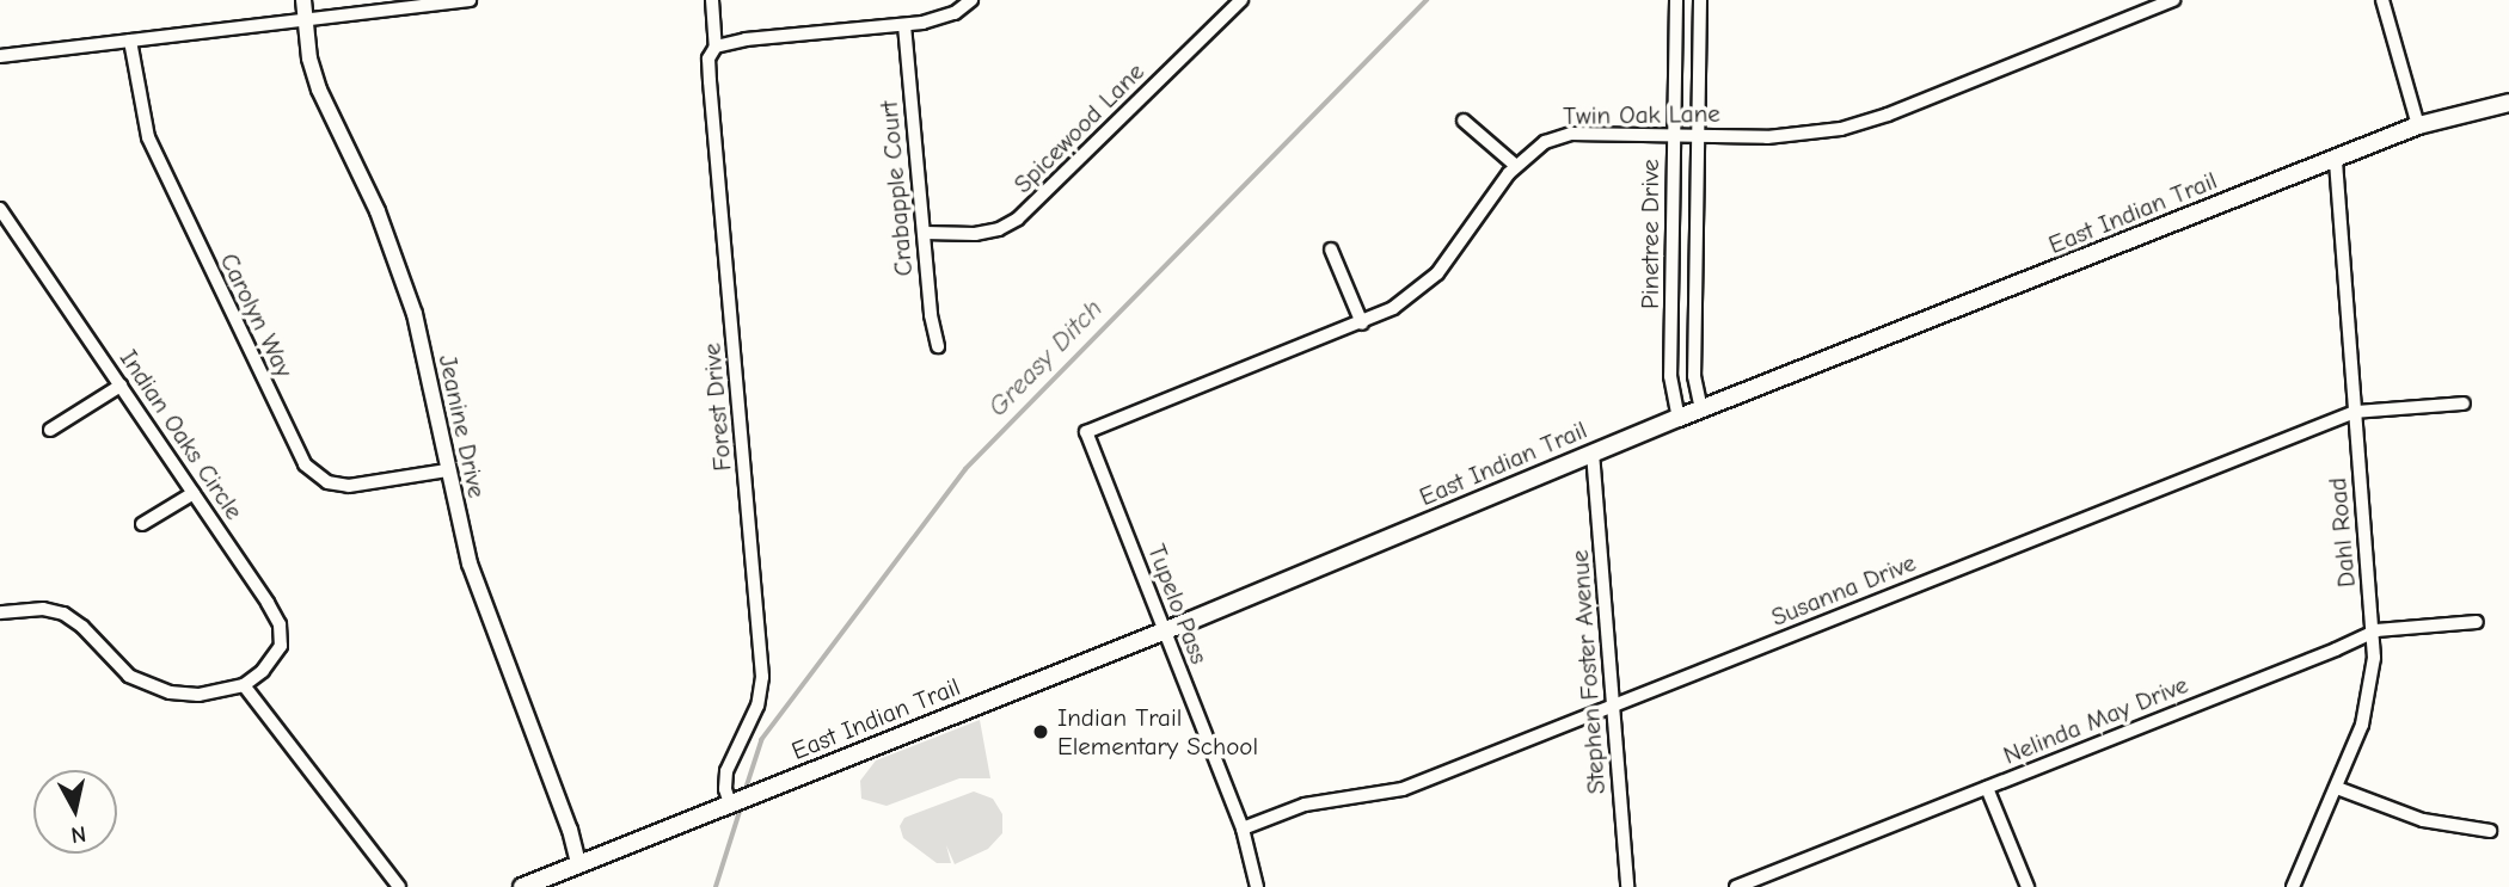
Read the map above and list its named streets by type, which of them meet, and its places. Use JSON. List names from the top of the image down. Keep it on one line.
{"streets":{"main road":["East Indian Trail"],"street":["Twin Oak Lane","Spicewood Lane","Crabapple Court","Pinetree Drive","Carolyn Way","Forest Drive","Jeanine Drive","Indian Oaks Circle","Dahl Road","Susanna Drive","Tupelo Pass","Stephen Foster Avenue","Nelinda May Drive"]},"crossings":[["Twin Oak Lane","Pinetree Drive"],["Twin Oak Lane","Tupelo Pass"],["Spicewood Lane","Crabapple Court"],["East Indian Trail","Pinetree Drive"],["East Indian Trail","Forest Drive"],["East Indian Trail","Jeanine Drive"],["East Indian Trail","Dahl Road"],["East Indian Trail","Tupelo Pass"],["East Indian Trail","Stephen Foster Avenue"],["Carolyn Way","Jeanine Drive"],["Dahl Road","Susanna Drive"],["Dahl Road","Nelinda May Drive"],["Susanna Drive","Tupelo Pass"],["Susanna Drive","Stephen Foster Avenue"]],"water":["Greasy Ditch"],"places":["Indian Trail Elementary School"],"north":"bottom"}
